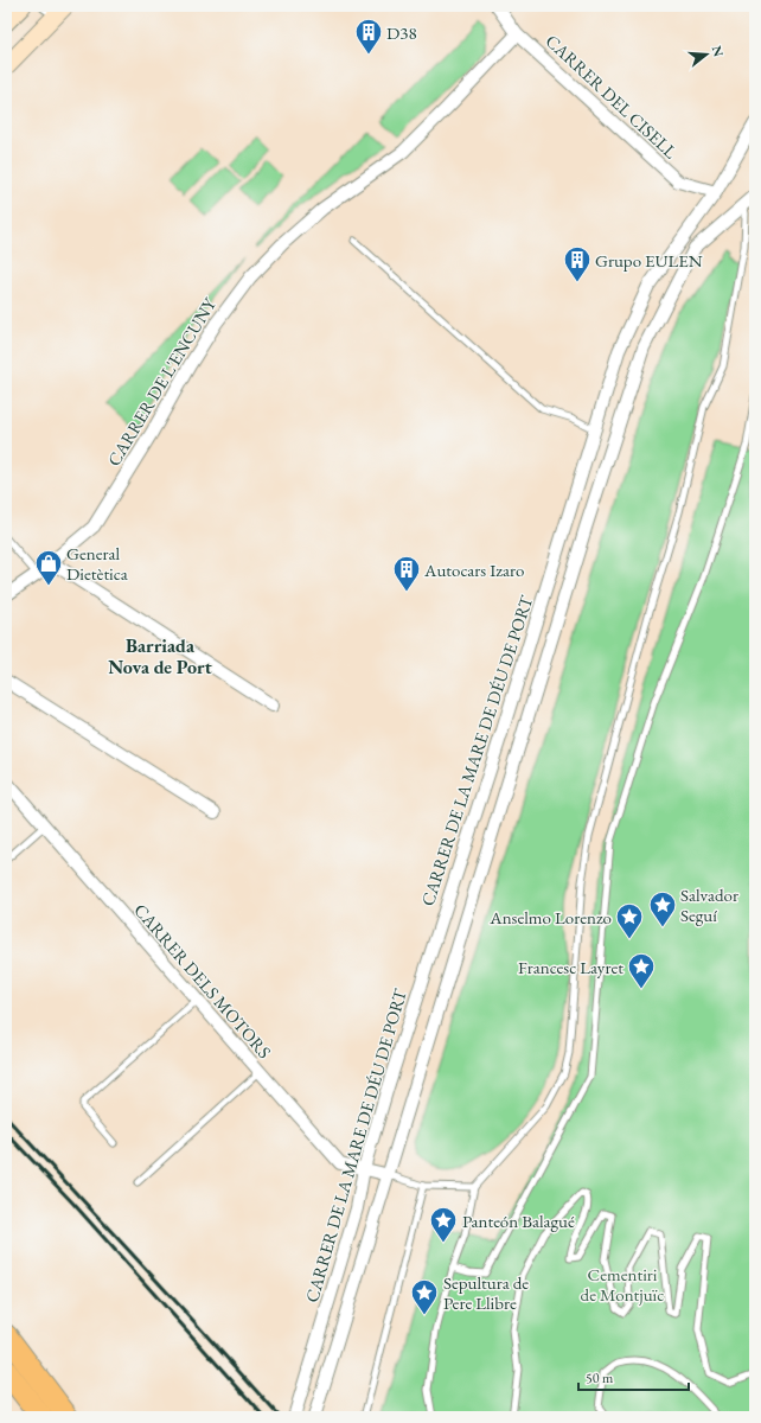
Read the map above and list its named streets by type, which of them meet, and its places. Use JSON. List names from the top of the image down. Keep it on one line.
{"streets":{"street":["CARRER DEL CISELL","CARRER DE L'ENCUNY","CARRER DE LA MARE DE DÉU DE PORT","CARRER DELS MOTORS"]},"crossings":[["CARRER DEL CISELL","CARRER DE L'ENCUNY"],["CARRER DEL CISELL","CARRER DE LA MARE DE DÉU DE PORT"],["CARRER DE LA MARE DE DÉU DE PORT","CARRER DELS MOTORS"]],"districts":["Barriada Nova de Port"],"parks":["Cementiri de Montjuïc"],"places":{"building":["D38","Grupo EULEN","Autocars Izaro"],"shop":["General Dietètica"],"place":["Salvador Seguí","Anselmo Lorenzo","Francesc Layret","Panteón Balagué","Sepultura de Pere Llibre"]},"scale_bar":"50 m","north":"right"}
